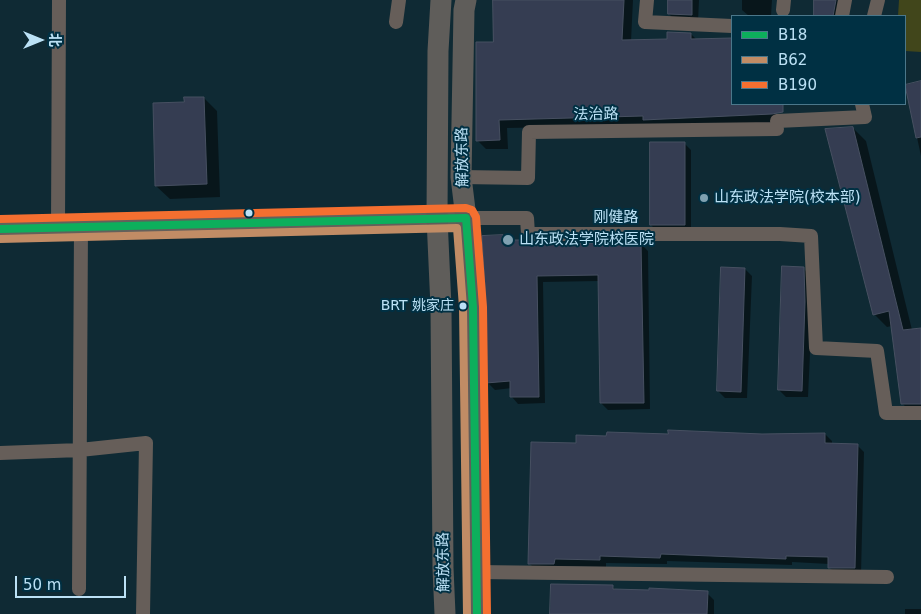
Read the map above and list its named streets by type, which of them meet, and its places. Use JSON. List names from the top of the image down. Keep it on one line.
{"streets":{"main road":["解放东路"],"street":["法治路","刚健路"]},"crossings":[["法治路","解放东路"],["解放东路","刚健路"]],"places":["山东政法学院(校本部)","山东政法学院校医院","BRT 姚家庄"],"lines":["transit line B190","transit line B18","transit line B62"],"legend":["B18","B62","B190"],"scale_bar":"50 m","north":"right"}
